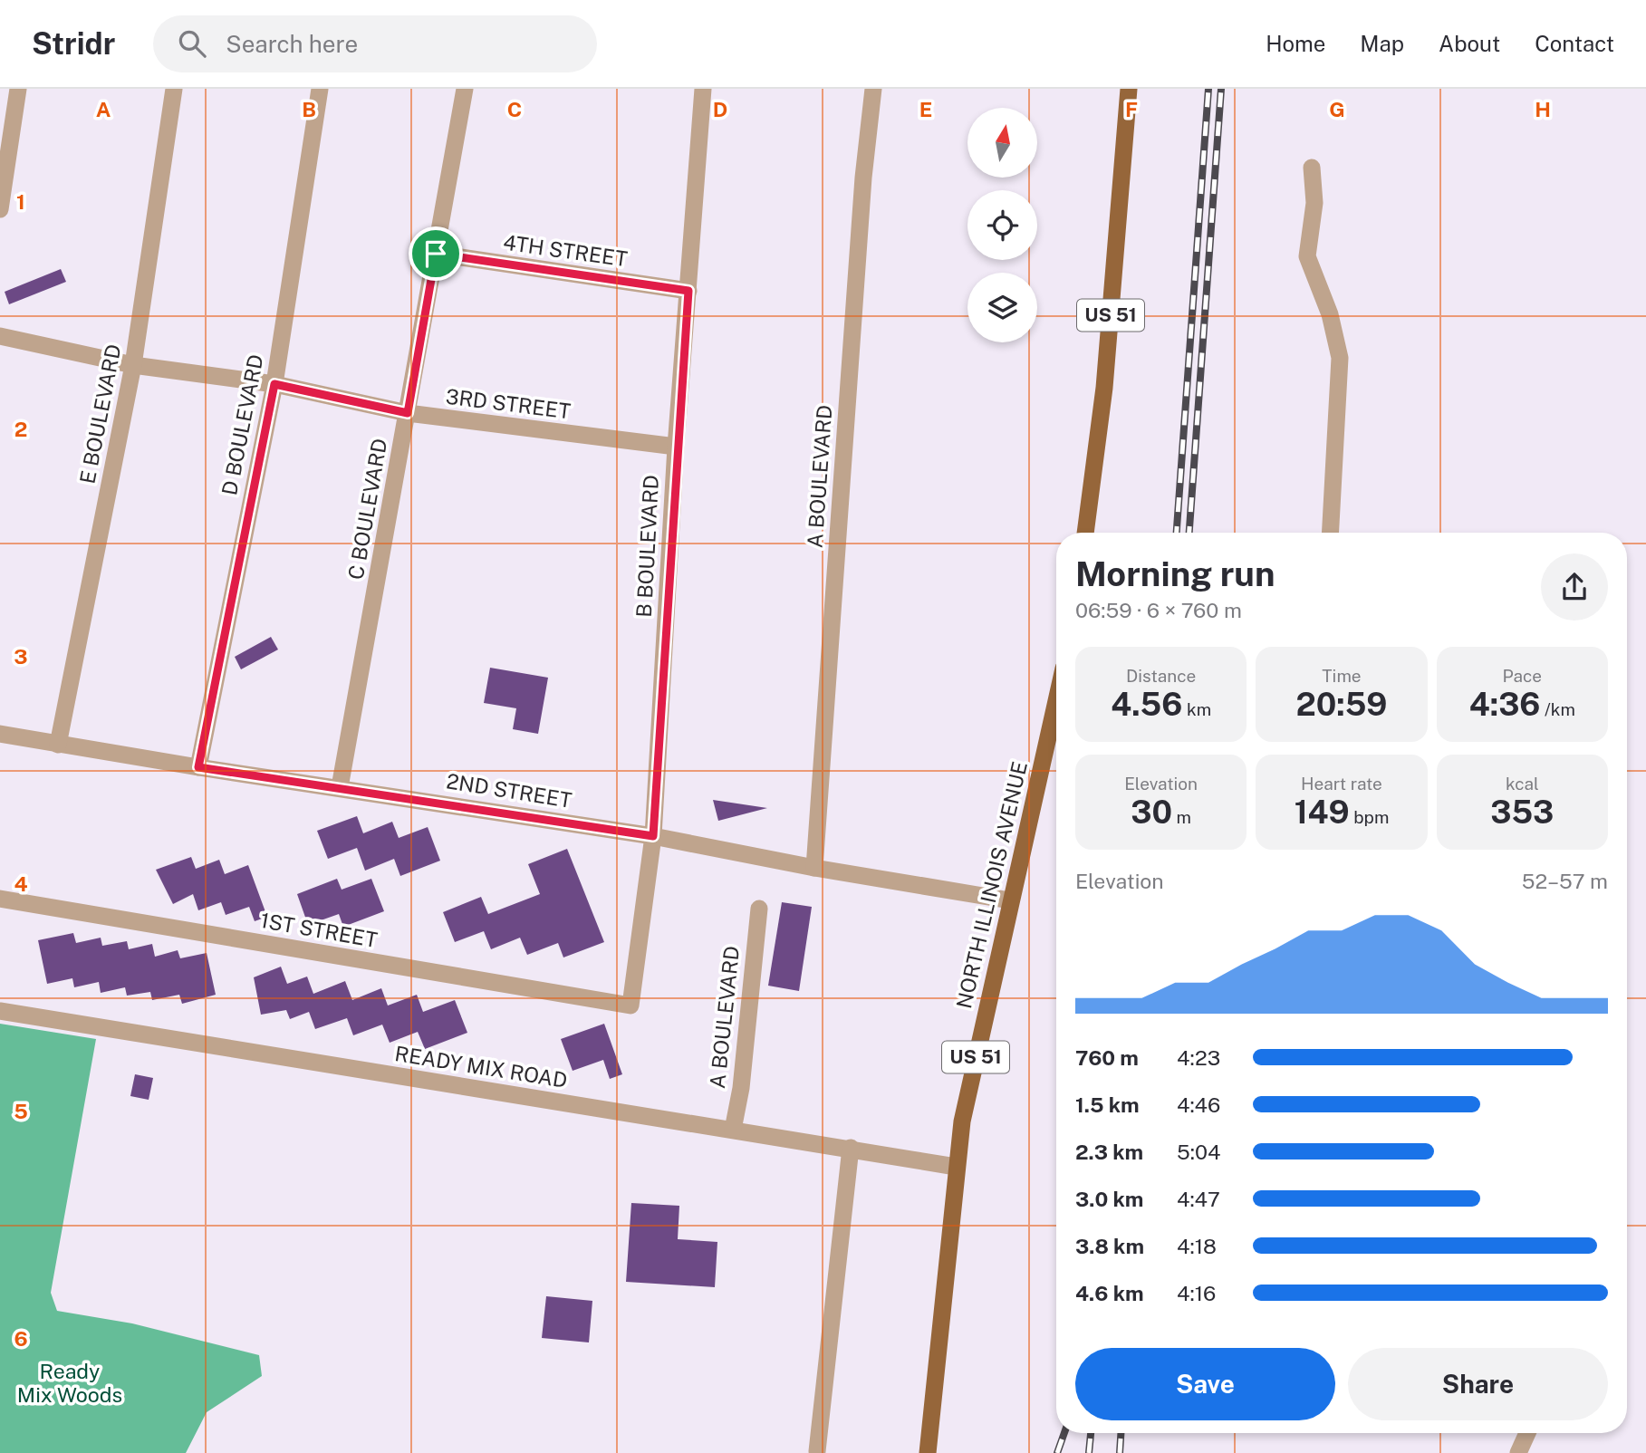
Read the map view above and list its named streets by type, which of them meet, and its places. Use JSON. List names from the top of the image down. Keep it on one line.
{"streets":{"main road":["US 51","NORTH ILLINOIS AVENUE"],"street":["4TH STREET","3RD STREET","E BOULEVARD","D BOULEVARD","A BOULEVARD","C BOULEVARD","B BOULEVARD","2ND STREET","1ST STREET","READY MIX ROAD"]},"crossings":[["4TH STREET","C BOULEVARD"],["4TH STREET","B BOULEVARD"],["3RD STREET","E BOULEVARD"],["3RD STREET","D BOULEVARD"],["3RD STREET","C BOULEVARD"],["3RD STREET","B BOULEVARD"],["E BOULEVARD","2ND STREET"],["D BOULEVARD","2ND STREET"],["A BOULEVARD","2ND STREET"],["A BOULEVARD","READY MIX ROAD"],["C BOULEVARD","2ND STREET"],["B BOULEVARD","2ND STREET"],["B BOULEVARD","1ST STREET"],["2ND STREET","NORTH ILLINOIS AVENUE"],["NORTH ILLINOIS AVENUE","READY MIX ROAD"]],"parks":["Ready Mix Woods"],"north":"top","page":{"header":"Stridr","search":"Search here","nav":["Home","Map","About","Contact"],"heading":["Morning run","06:59 · 6 × 760 m"],"stats":[["Distance","4.56 km"],["Time","20:59"],["Pace","4:36 /km"],["Elevation","30 m"],["Heart rate","149 bpm"],["kcal","353"]],"chart":["Elevation","52–57 m"],"list":[{"name":"760 m","note":"4:23"},{"name":"1.5 km","note":"4:46"},{"name":"2.3 km","note":"5:04"},{"name":"3.0 km","note":"4:47"},{"name":"3.8 km","note":"4:18"},{"name":"4.6 km","note":"4:16"}],"buttons":["Save","Share"]},"grid":{"columns":["A","B","C","D","E","F","G","H"],"rows":["1","2","3","4","5","6"]}}
